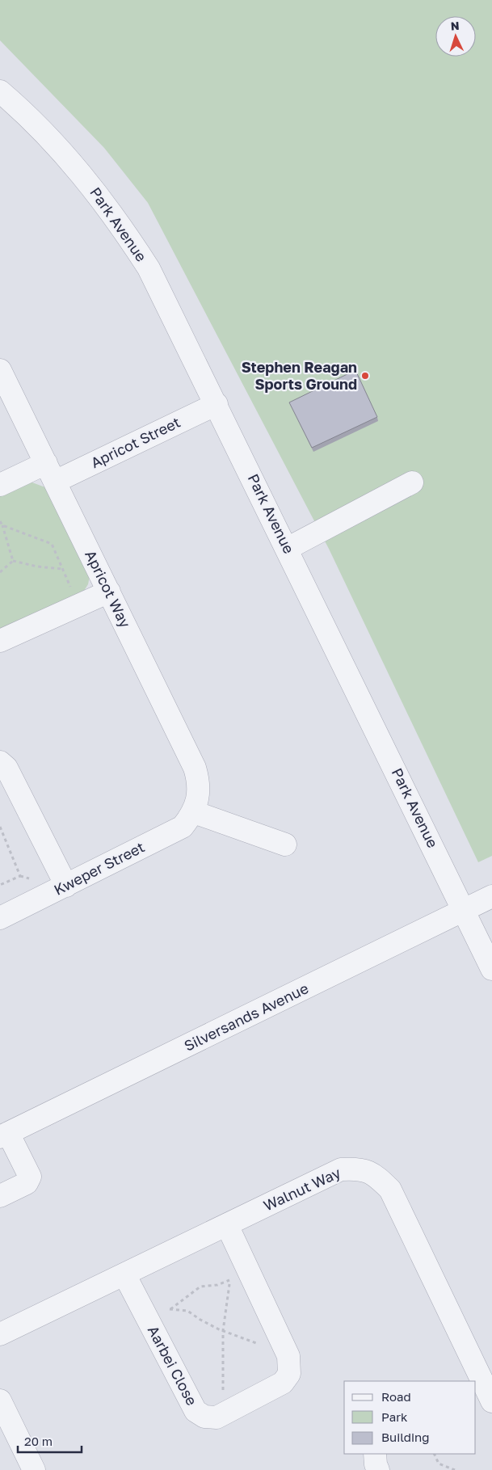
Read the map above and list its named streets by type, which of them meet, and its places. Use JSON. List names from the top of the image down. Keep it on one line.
{"streets":{"street":["Park Avenue","Apricot Street","Apricot Way","Kweper Street","Silversands Avenue","Walnut Way","Aarbei Close"]},"crossings":[["Park Avenue","Apricot Street"],["Park Avenue","Silversands Avenue"],["Apricot Street","Apricot Way"],["Apricot Way","Kweper Street"],["Walnut Way","Aarbei Close"]],"places":["Stephen Reagan Sports Ground"],"legend":["Road","Park","Building"],"scale_bar":"20 m","north":"top"}
